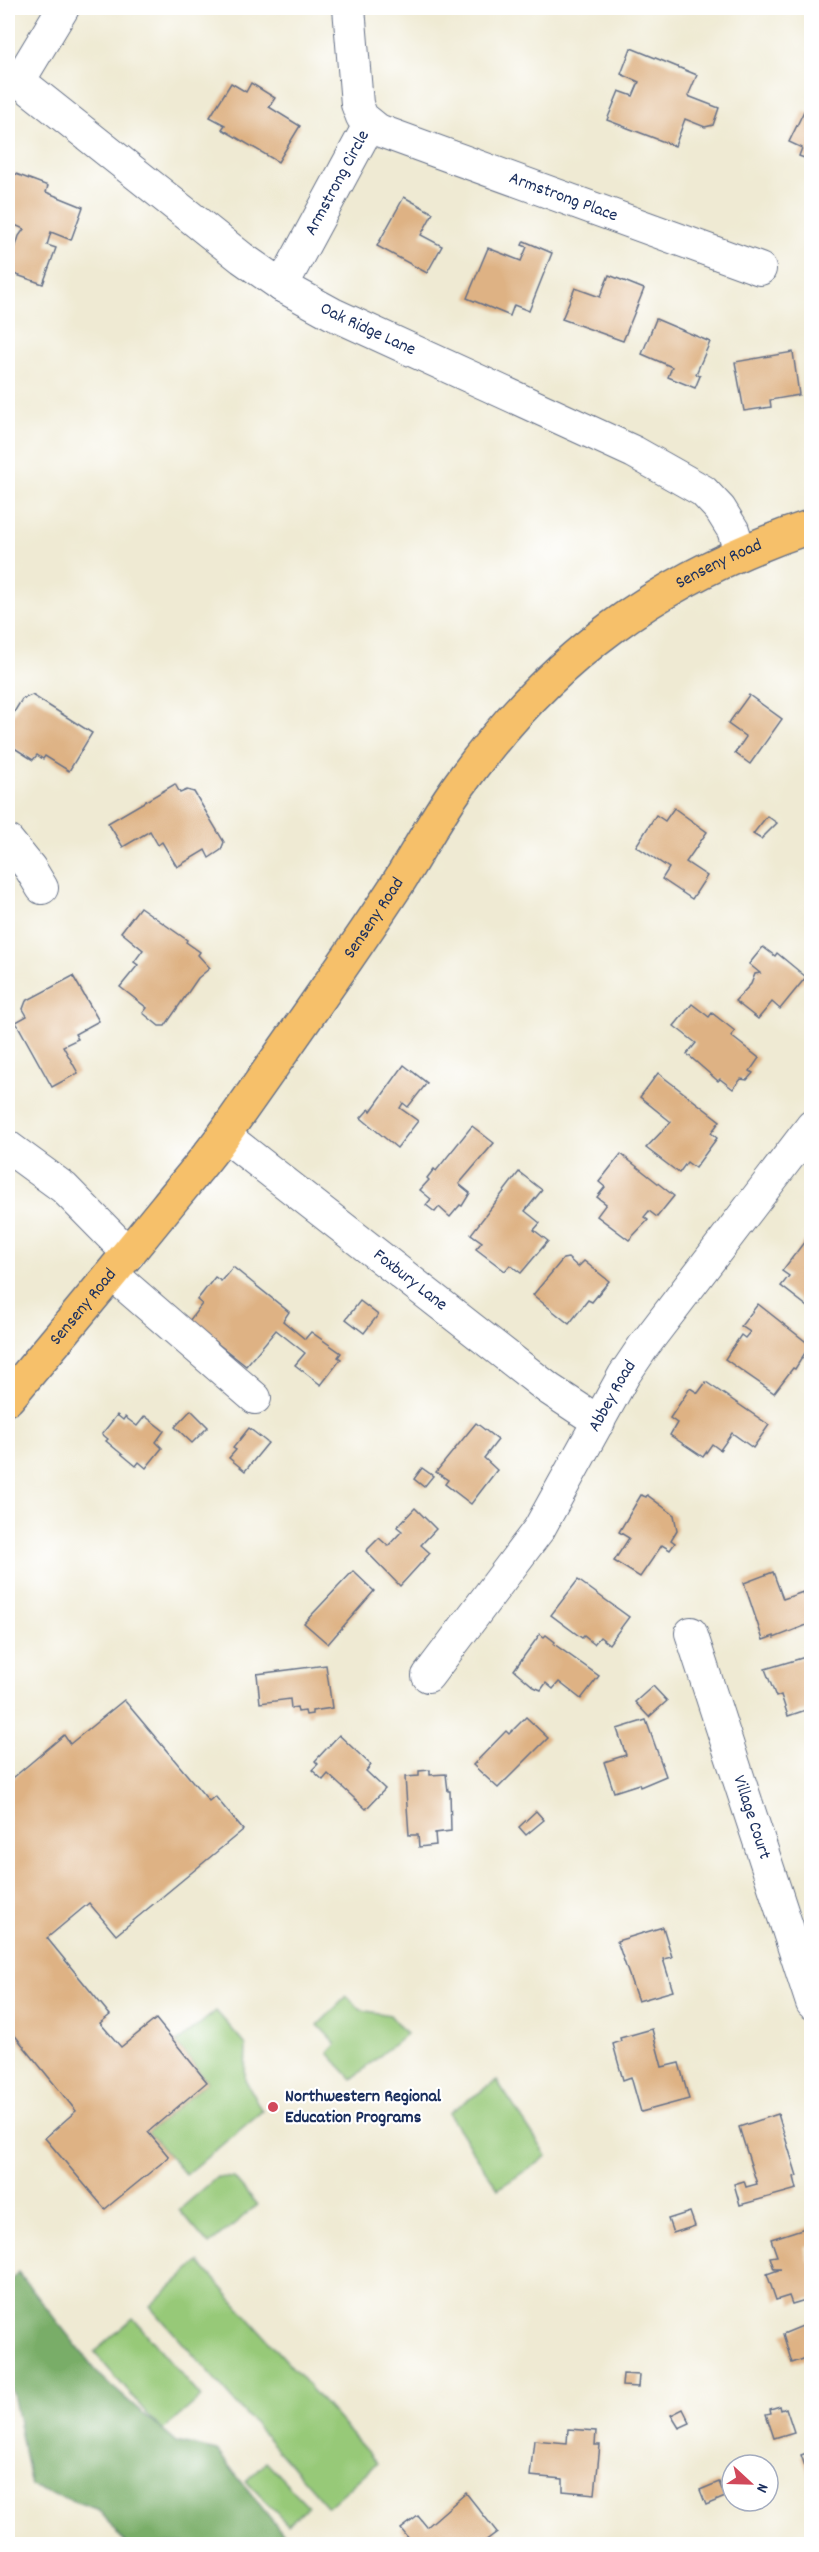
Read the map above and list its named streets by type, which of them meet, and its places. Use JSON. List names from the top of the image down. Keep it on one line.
{"streets":{"main road":["Senseny Road"],"street":["Armstrong Circle","Armstrong Place","Oak Ridge Lane","Foxbury Lane","Abbey Road","Village Court"]},"crossings":[["Armstrong Circle","Armstrong Place"],["Armstrong Circle","Oak Ridge Lane"],["Oak Ridge Lane","Senseny Road"],["Senseny Road","Foxbury Lane"],["Foxbury Lane","Abbey Road"]],"places":["Northwestern Regional Education Programs"],"north":"right"}
